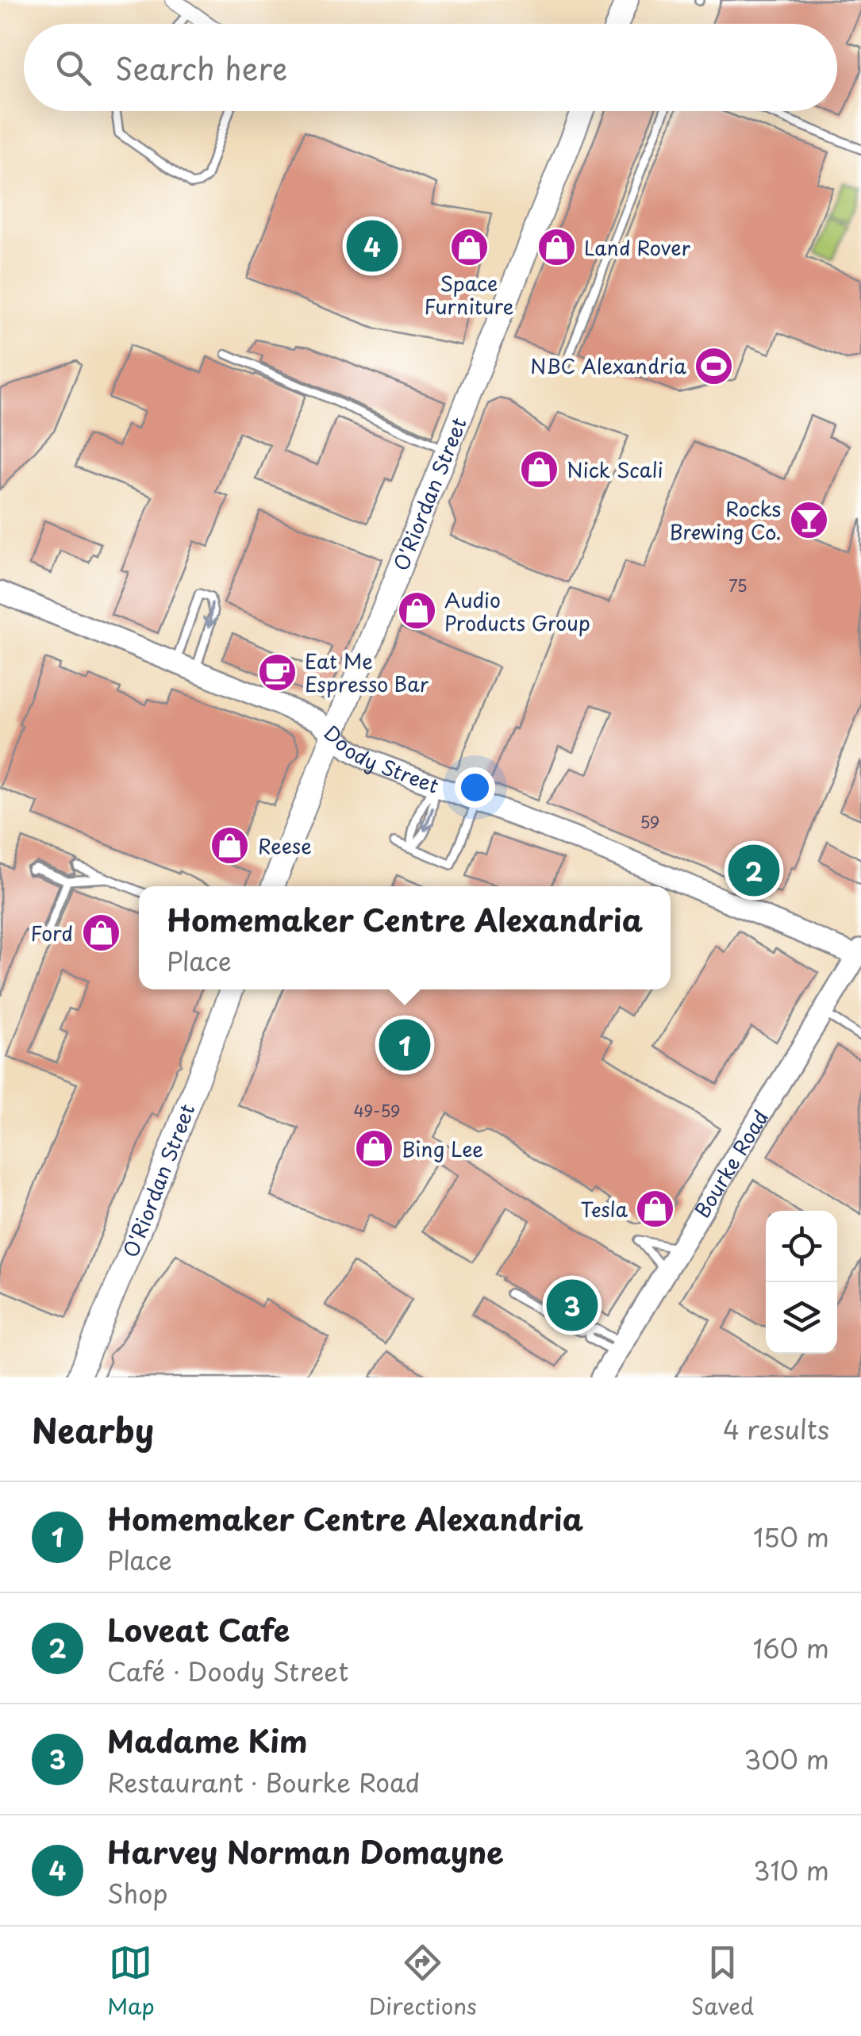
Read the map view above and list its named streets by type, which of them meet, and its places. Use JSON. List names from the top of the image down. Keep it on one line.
{"streets":{"main road":["O'Riordan Street"],"street":["Doody Street","Bourke Road"]},"crossings":[["O'Riordan Street","Doody Street"],["Doody Street","Bourke Road"]],"places":{"shop":["Space Furniture","Land Rover","Nick Scali","Audio Products Group","Reese","Ford","Bing Lee","Tesla"],"sports":["NBC Alexandria"],"bar":["Rocks Brewing Co."],"cafe":["Eat Me Espresso Bar"]},"house_numbers":["75","59","49-59"],"page":{"search":"Search here","pins":["4","2","1","3"],"popup":["Homemaker Centre Alexandria","Place"],"heading":["Nearby","4 results"],"list":[{"mark":"1","name":"Homemaker Centre Alexandria","note":"Place","value":"150 m"},{"mark":"2","name":"Loveat Cafe","note":"Café · Doody Street","value":"160 m"},{"mark":"3","name":"Madame Kim","note":"Restaurant · Bourke Road","value":"300 m"},{"mark":"4","name":"Harvey Norman Domayne","note":"Shop","value":"310 m"}],"nav":["Map","Directions","Saved"]}}
